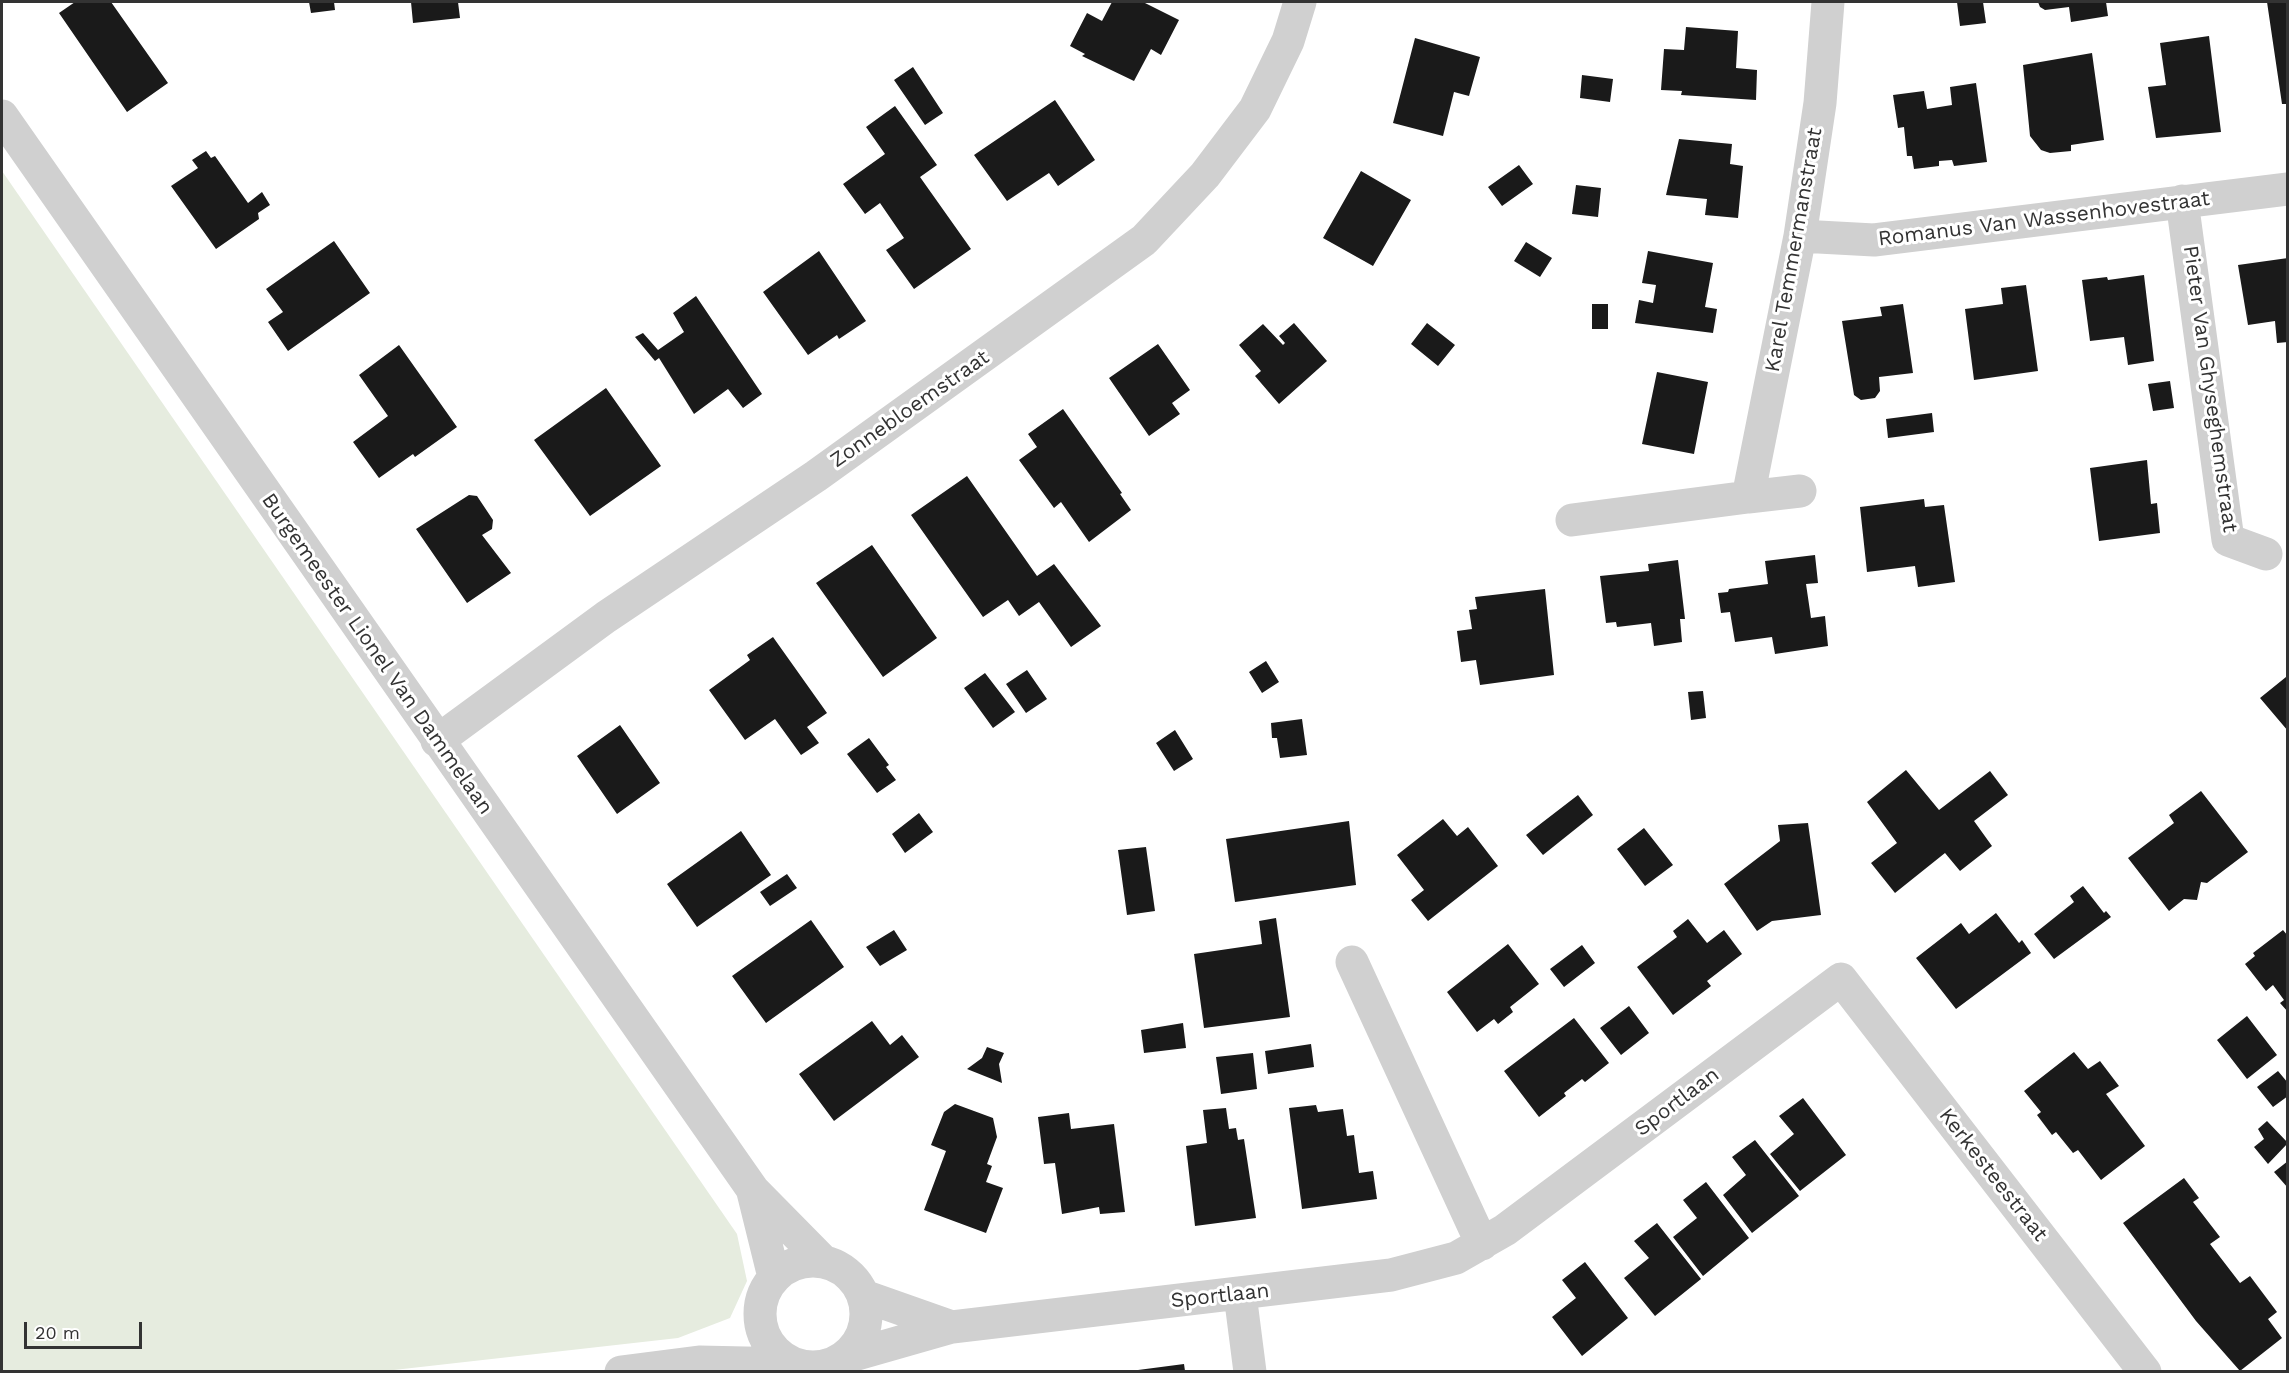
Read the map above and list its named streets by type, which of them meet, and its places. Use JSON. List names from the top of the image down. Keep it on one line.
{"streets":{"street":["Romanus Van Wassenhovestraat","Karel Temmermanstraat","Pieter Van Ghyseghemstraat","Zonnebloemstraat","Burgemeester Lionel Van Dammelaan","Sportlaan","Kerkesteestraat"]},"crossings":[["Romanus Van Wassenhovestraat","Karel Temmermanstraat"],["Romanus Van Wassenhovestraat","Pieter Van Ghyseghemstraat"],["Zonnebloemstraat","Burgemeester Lionel Van Dammelaan"],["Burgemeester Lionel Van Dammelaan","Sportlaan"],["Sportlaan","Kerkesteestraat"]],"scale_bar":"20 m"}
